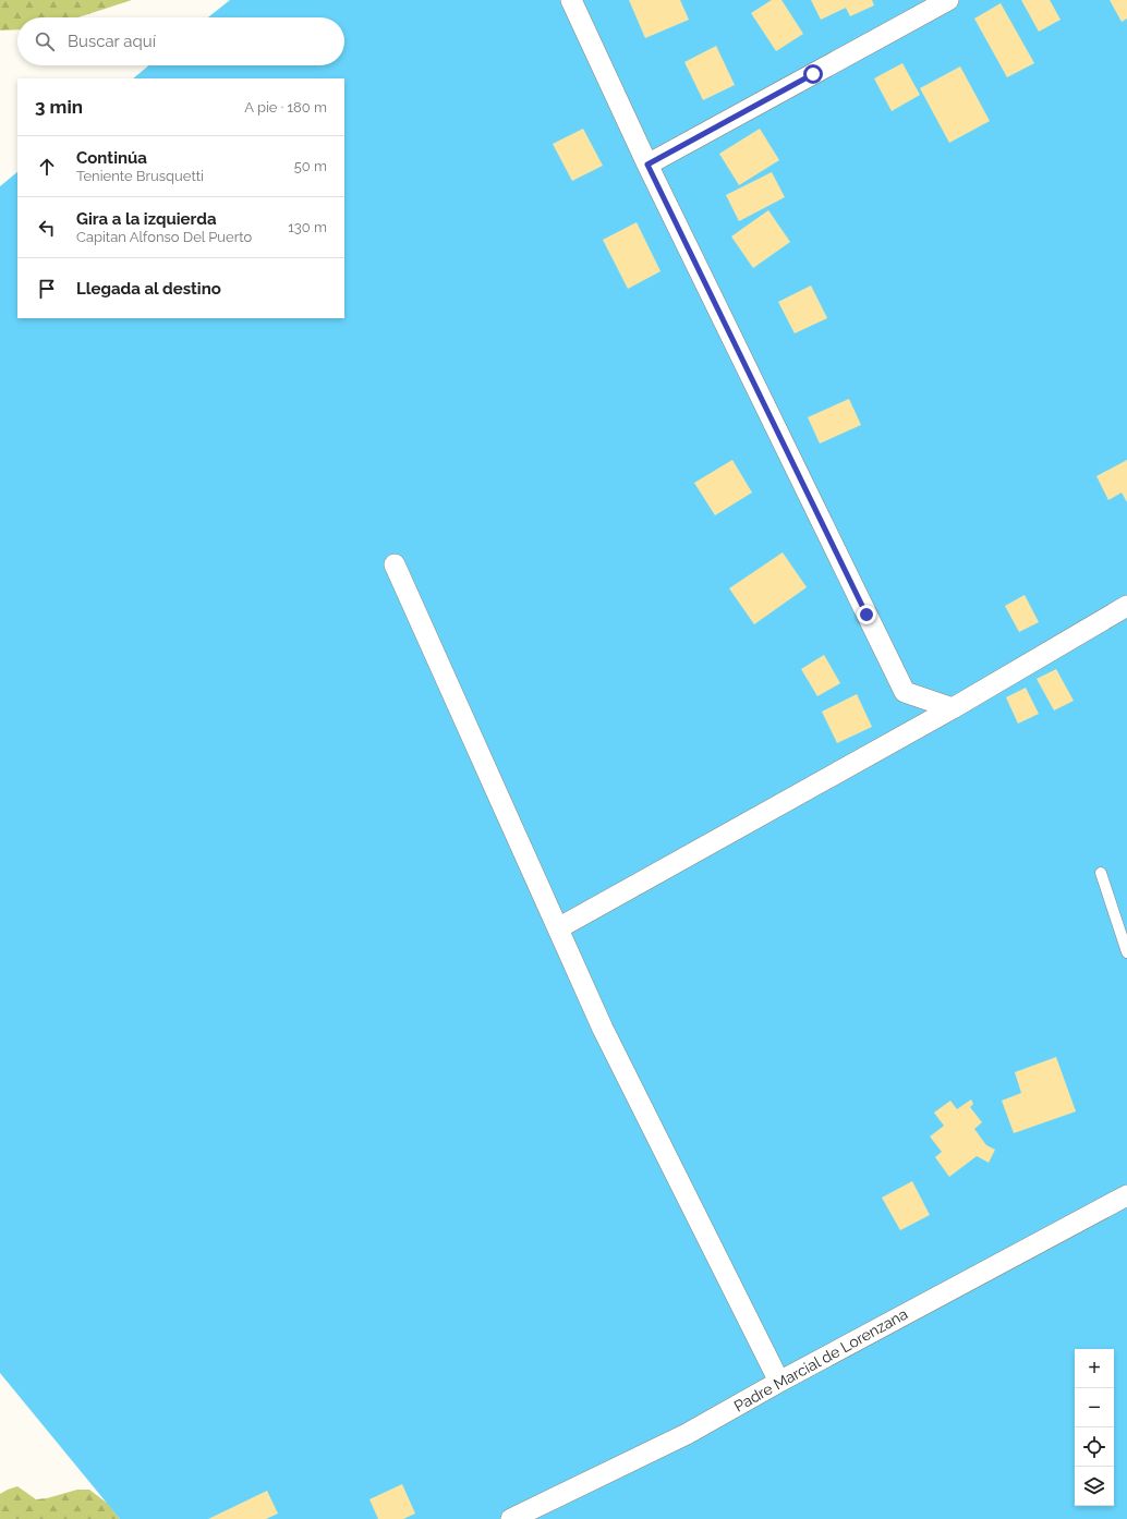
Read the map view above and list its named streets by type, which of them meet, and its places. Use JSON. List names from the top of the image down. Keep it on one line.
{"streets":{"street":["Padre Marcial de Lorenzana"]},"page":{"search":"Buscar aquí","heading":["3 min","A pie · 180 m"],"list":[["Continúa","Teniente Brusquetti","50 m"],["Gira a la izquierda","Capitan Alfonso Del Puerto","130 m"],"Llegada al destino"],"map_buttons":["+","−"]}}
